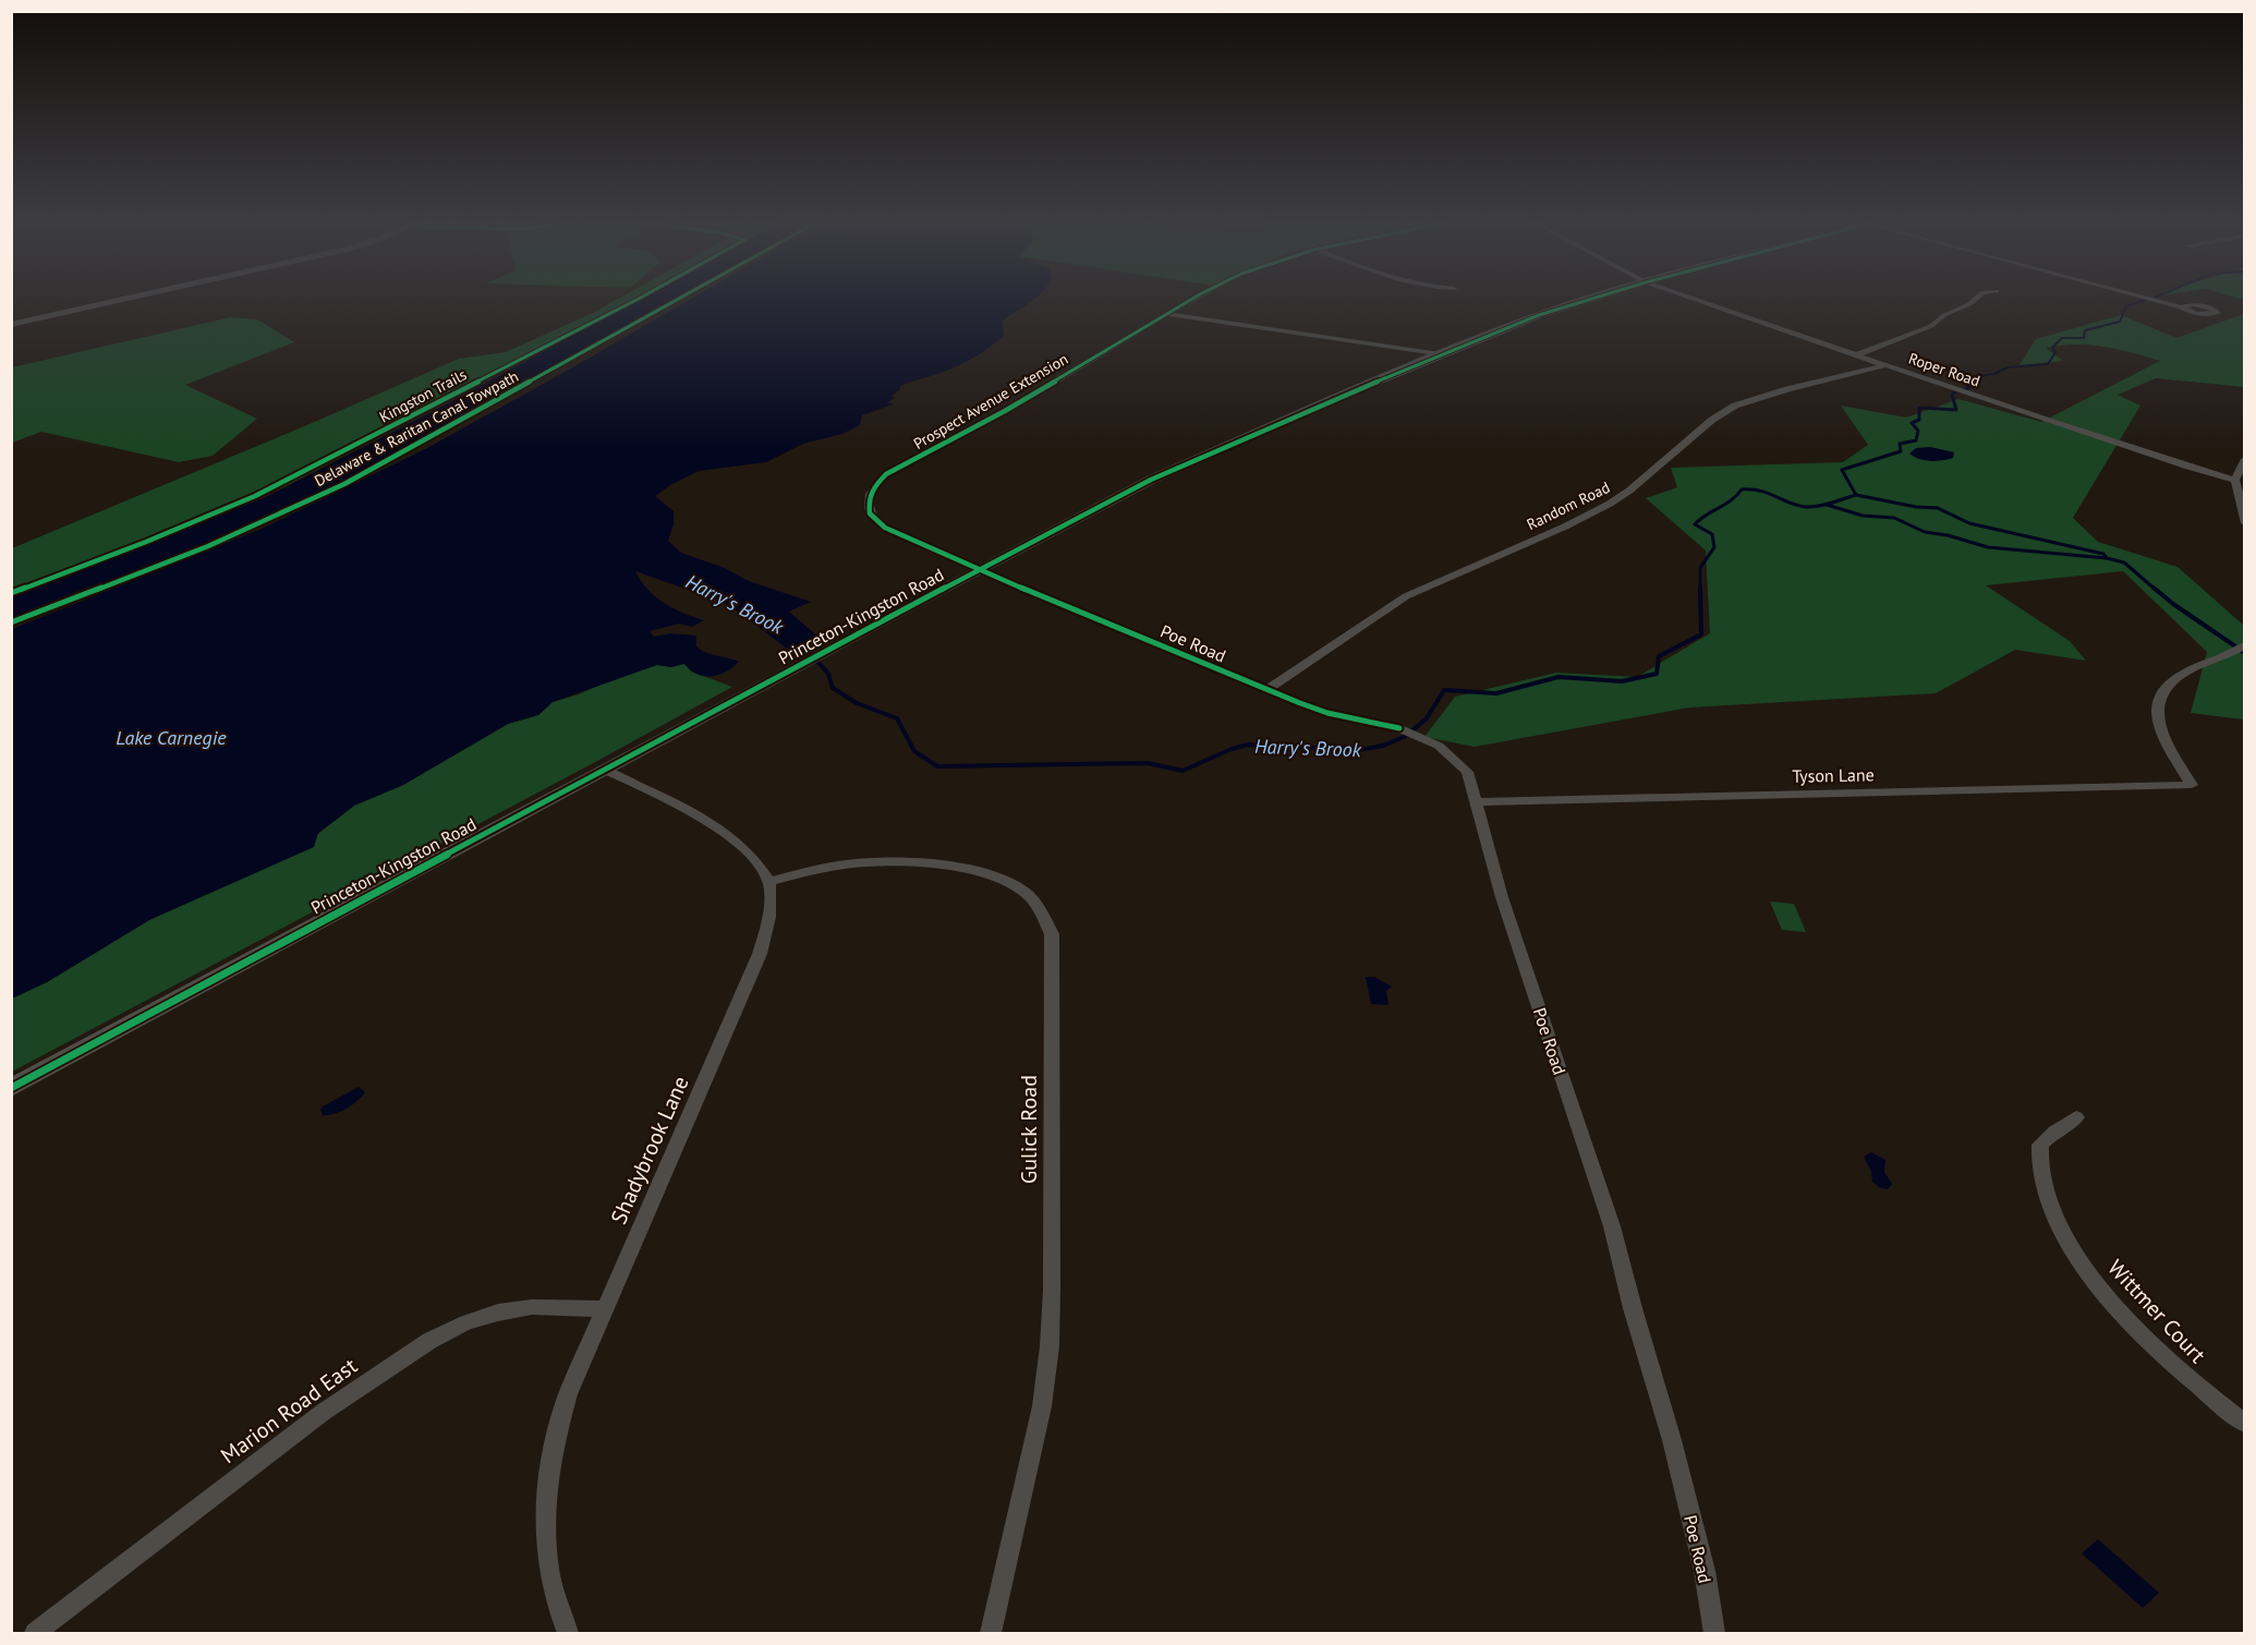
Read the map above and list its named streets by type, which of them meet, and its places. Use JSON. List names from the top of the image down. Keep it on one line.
{"streets":{"main road":["Princeton-Kingston Road"],"street":["Roper Road","Prospect Avenue Extension","Random Road","Poe Road","Tyson Lane","Gulick Road","Shadybrook Lane","Wittmer Court","Marion Road East"],"cycle path":["Kingston Trails","Delaware & Raritan Canal Towpath"]},"crossings":[["Roper Road","Random Road"],["Prospect Avenue Extension","Princeton-Kingston Road"],["Prospect Avenue Extension","Poe Road"],["Random Road","Poe Road"],["Princeton-Kingston Road","Poe Road"],["Poe Road","Tyson Lane"],["Gulick Road","Shadybrook Lane"],["Shadybrook Lane","Marion Road East"]],"water":["Harry's Brook","Lake Carnegie"]}
